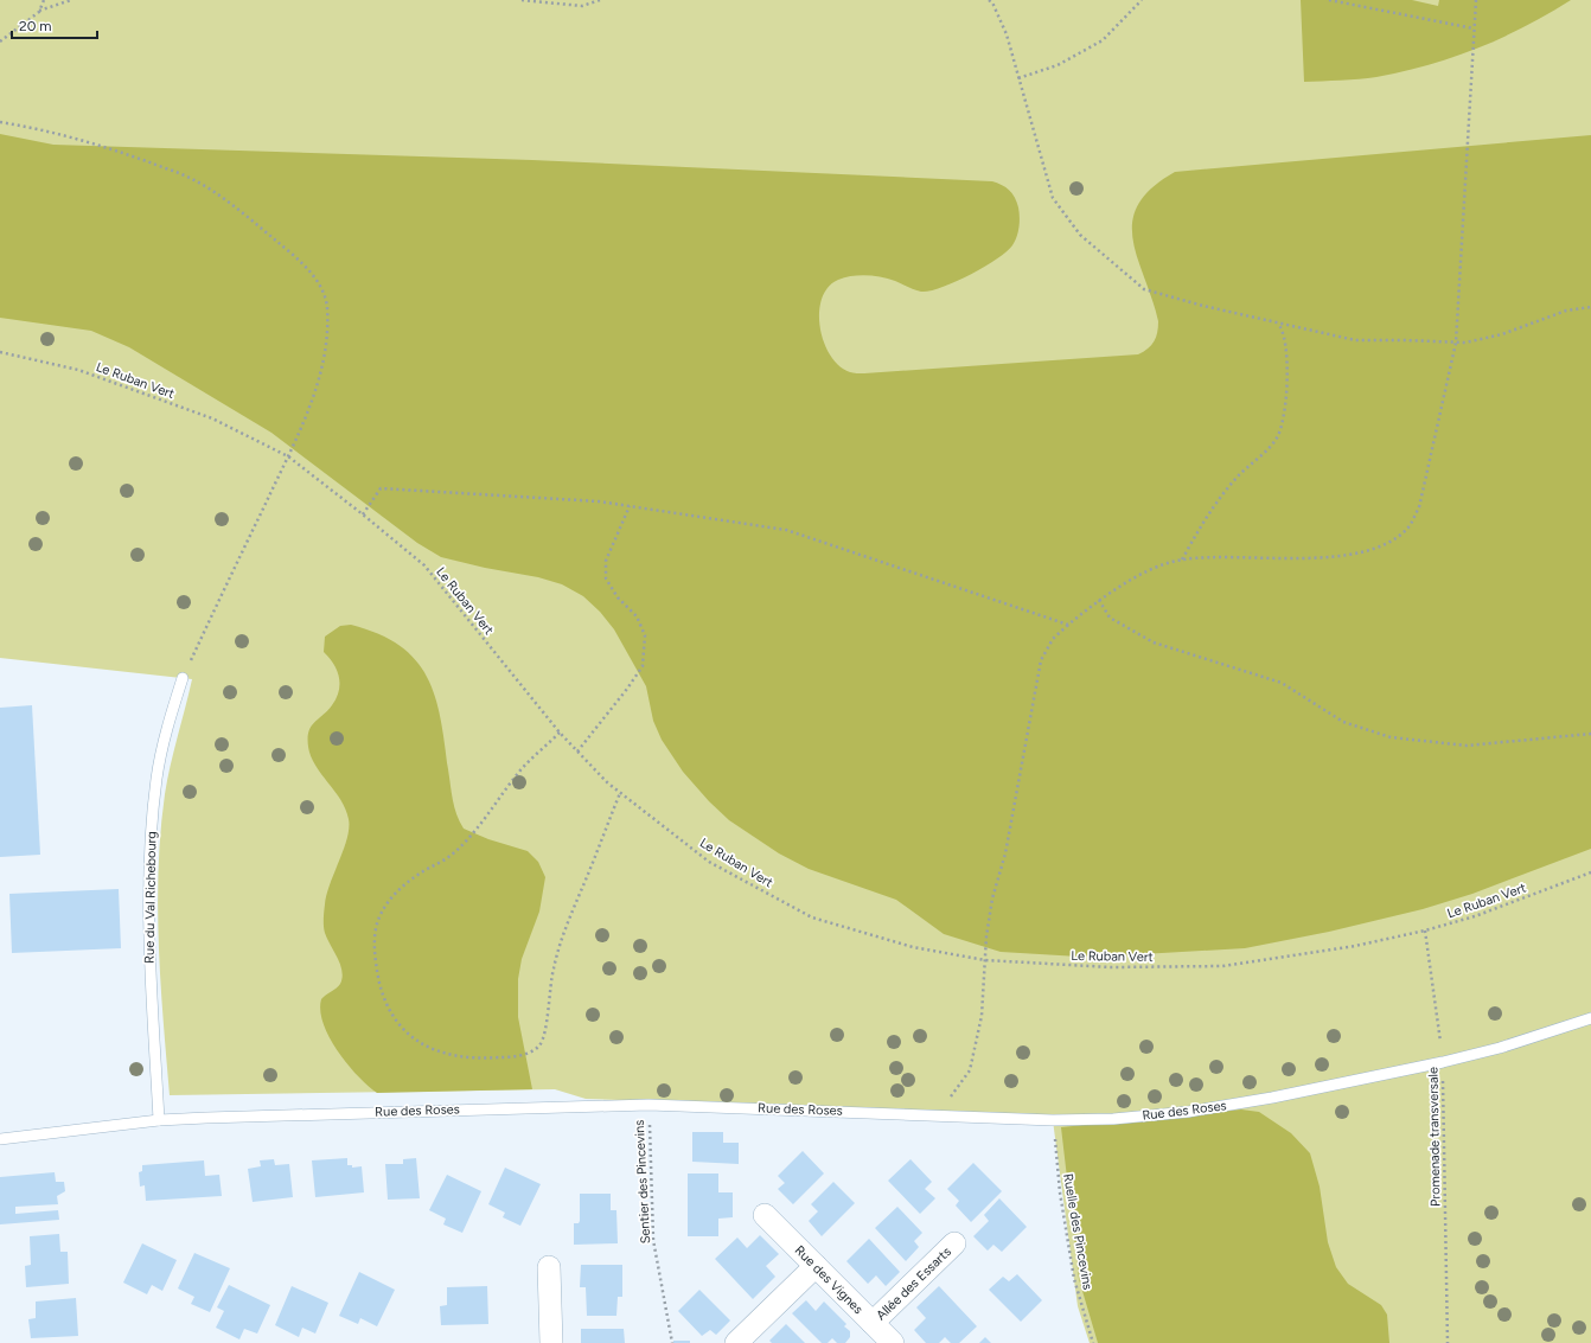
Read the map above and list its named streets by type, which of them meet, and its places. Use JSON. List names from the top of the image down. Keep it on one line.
{"streets":{"street":["Rue des Vignes","Allée des Essarts"],"lane":["Rue du Val Richebourg","Rue des Roses"],"path":["Le Ruban Vert","Promenade transversale","Sentier des Pincevins","Ruelle des Pincevins"]},"crossings":[["Le Ruban Vert","Promenade transversale"],["Rue du Val Richebourg","Rue des Roses"],["Rue des Roses","Promenade transversale"],["Rue des Roses","Sentier des Pincevins"],["Rue des Roses","Ruelle des Pincevins"],["Rue des Vignes","Allée des Essarts"]],"scale_bar":"20 m"}
